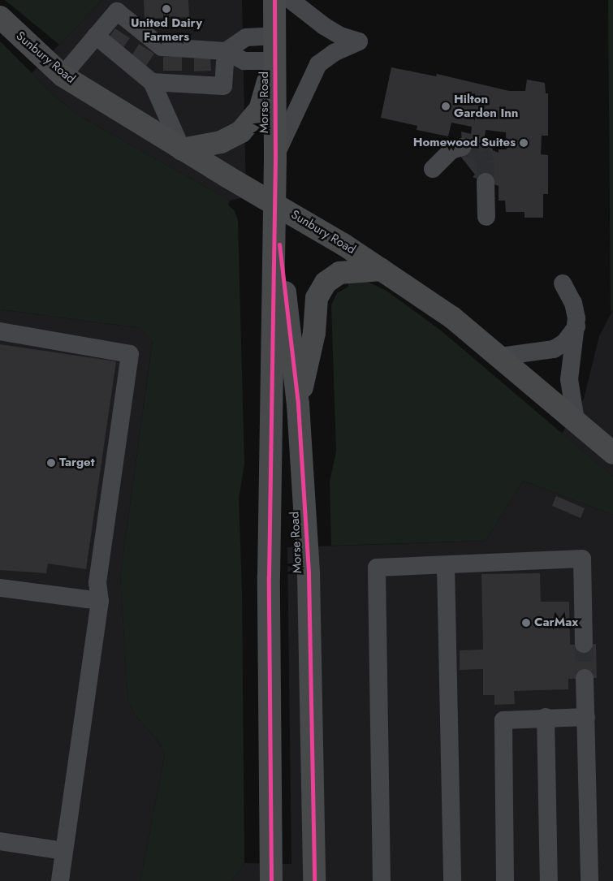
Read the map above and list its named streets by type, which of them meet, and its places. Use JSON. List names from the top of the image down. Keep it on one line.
{"streets":{"main road":["Sunbury Road","Morse Road"]},"crossings":[["Sunbury Road","Morse Road"]],"places":["United Dairy Farmers","Hilton Garden Inn","Homewood Suites","Target","CarMax"]}
